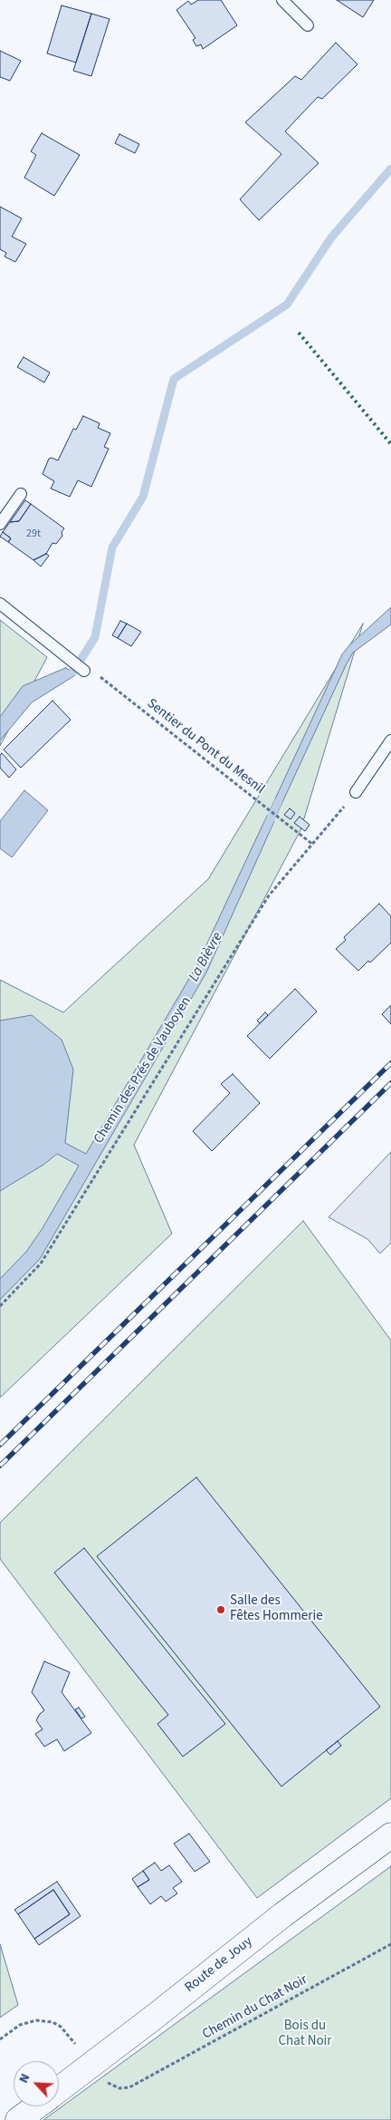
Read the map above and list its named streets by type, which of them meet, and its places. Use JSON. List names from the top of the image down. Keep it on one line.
{"streets":{"main road":["Route de Jouy"],"path":["Sentier du Pont du Mesnil","Chemin des Prés de Vauboyen","Chemin du Chat Noir"]},"crossings":[["Sentier du Pont du Mesnil","Chemin des Prés de Vauboyen"]],"water":["La Bièvre"],"parks":["Bois du Chat Noir"],"places":["Salle des Fêtes Hommerie"],"house_numbers":["29t"],"north":"top left"}
